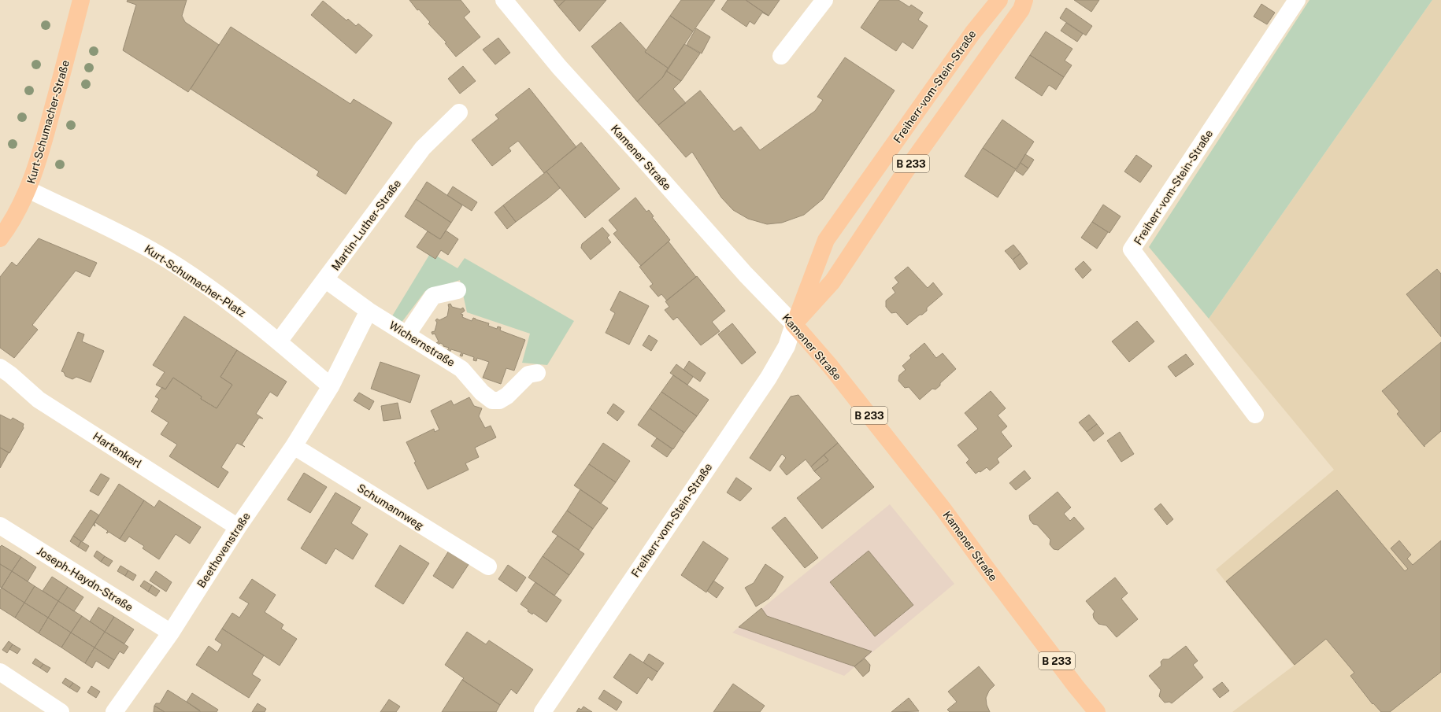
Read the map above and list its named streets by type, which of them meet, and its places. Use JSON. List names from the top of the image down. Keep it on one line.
{"streets":{"main road":["Freiherr-vom-Stein-Straße","Kurt-Schumacher-Straße","Kamener Straße","B 233"],"street":["Martin-Luther-Straße","Kurt-Schumacher-Platz","Wichernstraße","Hartenkerl","Schumannweg","Beethovenstraße","Joseph-Haydn-Straße"]},"crossings":[["Freiherr-vom-Stein-Straße","Kamener Straße"],["Kurt-Schumacher-Straße","Kurt-Schumacher-Platz"],["Martin-Luther-Straße","Kurt-Schumacher-Platz"],["Martin-Luther-Straße","Wichernstraße"],["Kurt-Schumacher-Platz","Beethovenstraße"],["Hartenkerl","Beethovenstraße"],["Schumannweg","Beethovenstraße"],["Beethovenstraße","Joseph-Haydn-Straße"]]}
